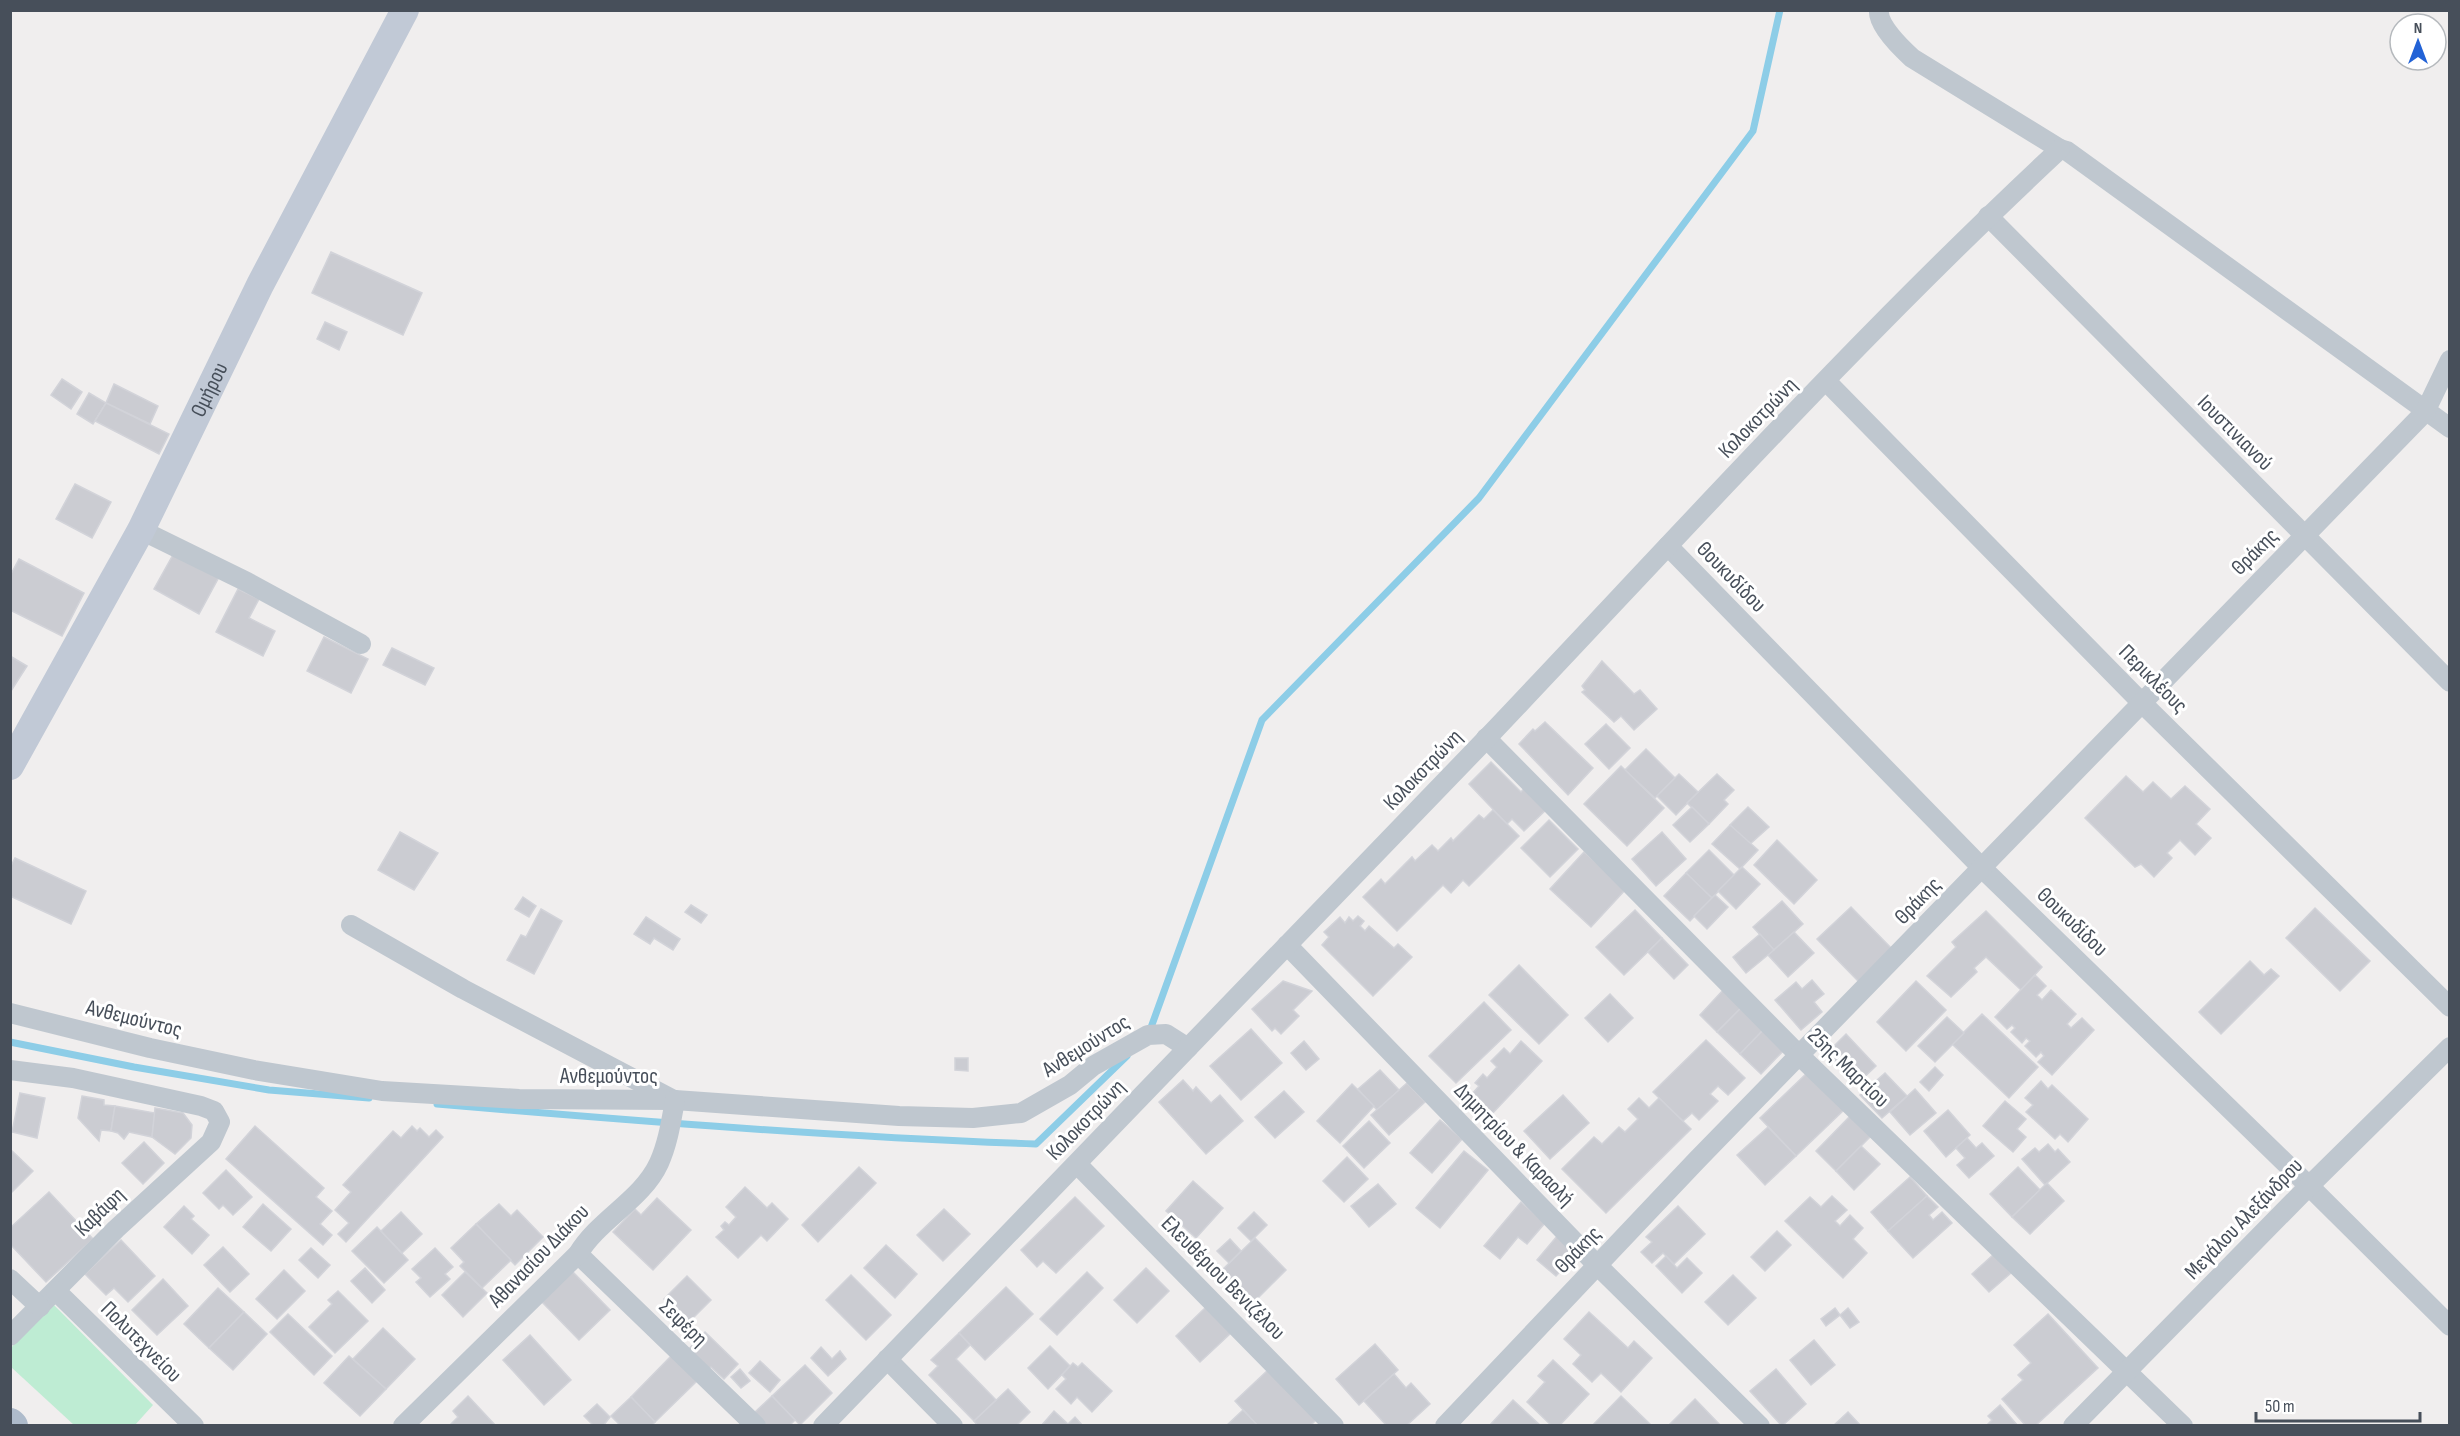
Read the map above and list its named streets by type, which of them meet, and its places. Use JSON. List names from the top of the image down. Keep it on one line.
{"streets":{"street":["Ομήρου","Κολοκοτρώνη","Ιουστινιανού","Θράκης","Θουκυδίδου","Περικλέους","Ανθεμούντος","25ης Μαρτίου","Δημητρίου & Καραολή","Καβάφη","Μεγάλου Αλεξάνδρου","Αθανασίου Διάκου","Ελευθέριου Βενιζέλου","Σεφέρη","Πολυτεχνείου"]},"crossings":[["Κολοκοτρώνη","Ιουστινιανού"],["Κολοκοτρώνη","Θουκυδίδου"],["Κολοκοτρώνη","Περικλέους"],["Κολοκοτρώνη","Ανθεμούντος"],["Κολοκοτρώνη","25ης Μαρτίου"],["Κολοκοτρώνη","Δημητρίου & Καραολή"],["Κολοκοτρώνη","Ελευθέριου Βενιζέλου"],["Ιουστινιανού","Θράκης"],["Θράκης","Θουκυδίδου"],["Θράκης","Περικλέους"],["Θράκης","25ης Μαρτίου"],["Θράκης","Δημητρίου & Καραολή"],["Θουκυδίδου","Μεγάλου Αλεξάνδρου"],["Ανθεμούντος","Αθανασίου Διάκου"],["25ης Μαρτίου","Μεγάλου Αλεξάνδρου"],["Καβάφη","Πολυτεχνείου"],["Αθανασίου Διάκου","Σεφέρη"]],"scale_bar":"50 m","north":"top"}
